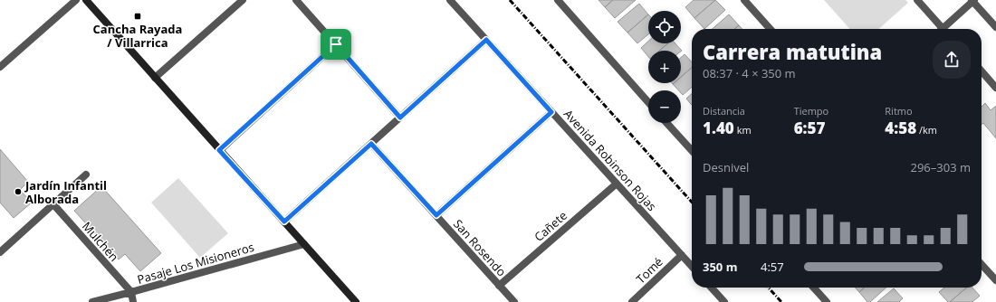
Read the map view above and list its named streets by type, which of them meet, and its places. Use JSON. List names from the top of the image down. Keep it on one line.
{"streets":{"street":["Avenida Robinson Rojas","Cañete","Mulchén","San Rosendo","Pasaje Los Misioneros","Tomé"]},"crossings":[["Avenida Robinson Rojas","Cañete"],["Avenida Robinson Rojas","Tomé"],["Cañete","San Rosendo"],["Mulchén","Pasaje Los Misioneros"]],"places":{"transit":["Cancha Rayada / Villarrica"],"other":["Jardín Infantil Alborada"]},"page":{"map_buttons":["+","−"],"heading":["Carrera matutina","08:37 · 4 × 350 m"],"stats":[["Distancia","1.40 km"],["Tiempo","6:57"],["Ritmo","4:58 /km"]],"chart":["Desnivel","296–303 m"],"list":[{"name":"350 m","note":"4:57"}]}}
